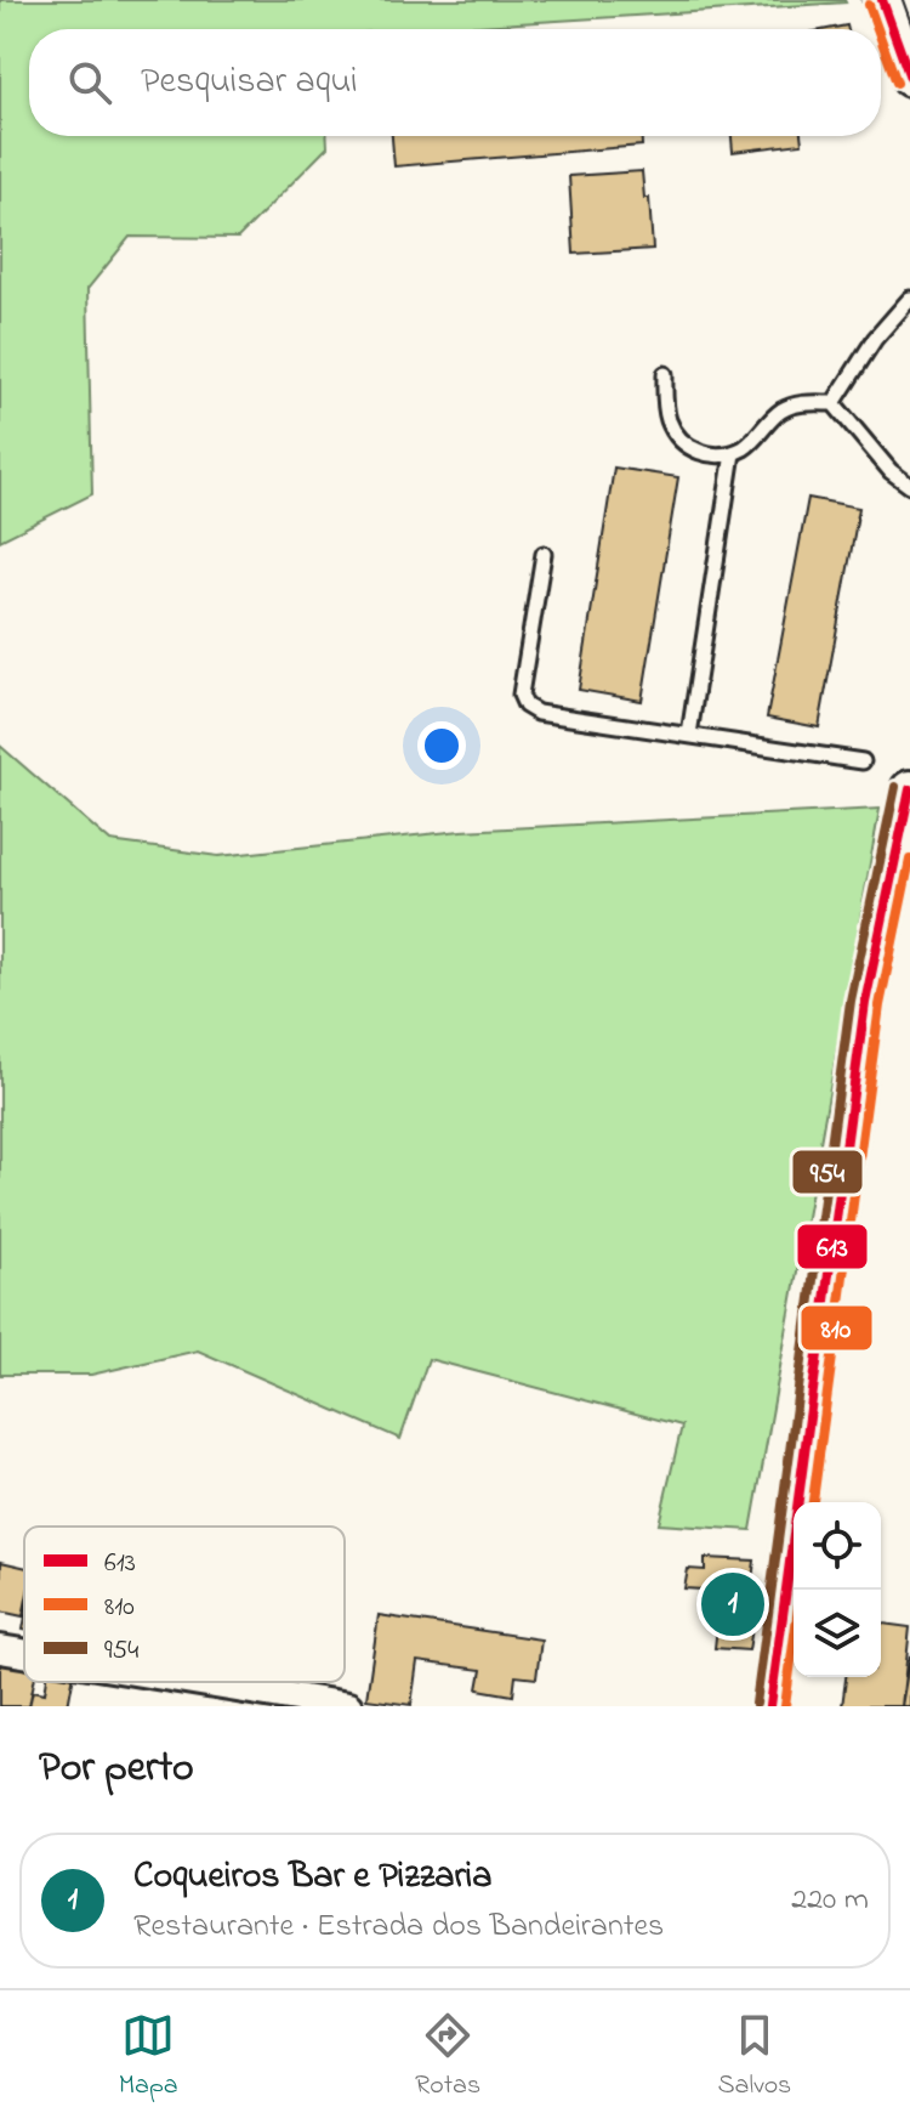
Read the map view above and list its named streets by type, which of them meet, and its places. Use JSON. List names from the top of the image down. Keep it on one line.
{"lines":["transit line 613","transit line 810","transit line 954"],"legend":["613","810","954"],"page":{"search":"Pesquisar aqui","pins":"1","heading":"Por perto","list":[{"mark":"1","name":"Coqueiros Bar e Pizzaria","note":"Restaurante · Estrada dos Bandeirantes","value":"220 m"}],"nav":["Mapa","Rotas","Salvos"]}}
